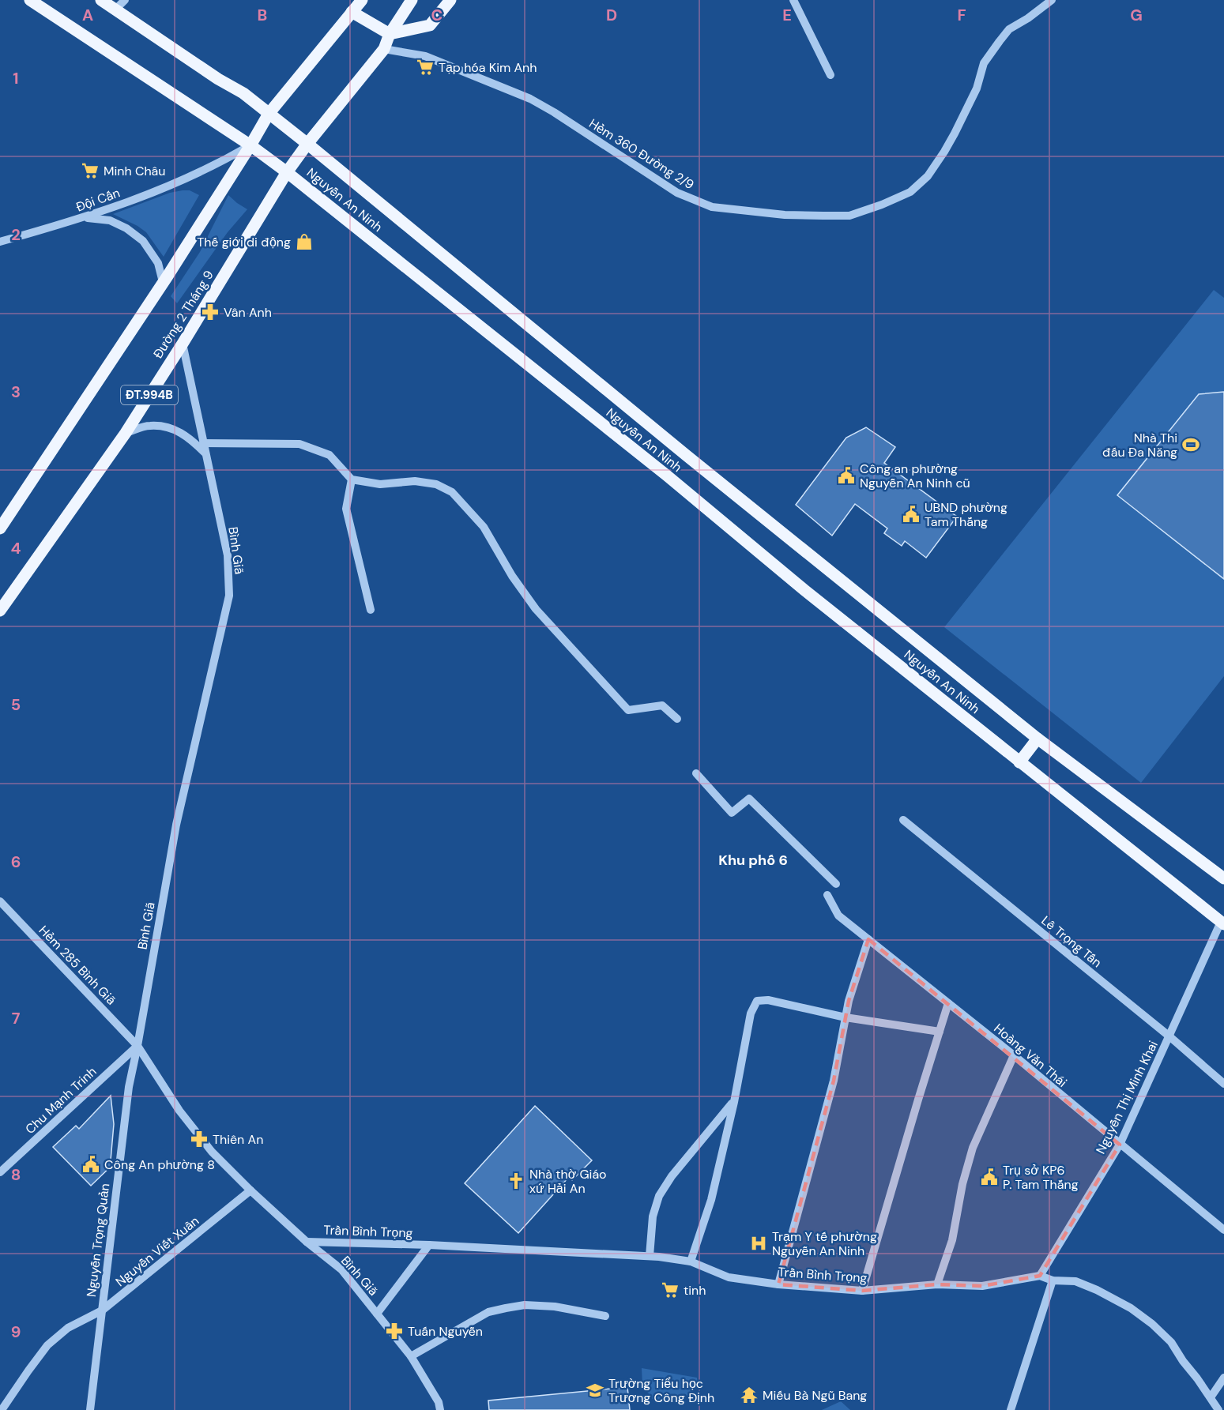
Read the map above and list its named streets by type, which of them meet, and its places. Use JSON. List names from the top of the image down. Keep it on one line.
{"streets":{"main road":["Nguyễn An Ninh","Đường 2 Tháng 9","ĐT.994B"],"street":["Hẻm 360 Đường 2/9","Đội Cấn","Bình Giã","Lê Trọng Tấn","Hẻm 285 Bình Giã","Hoàng Văn Thái","Nguyễn Thị Minh Khai","Chu Mạnh Trinh","Trần Bình Trọng","Nguyễn Trọng Quản","Nguyễn Viết Xuân"]},"crossings":[["Hẻm 360 Đường 2/9","Đường 2 Tháng 9"],["Đội Cấn","Nguyễn An Ninh"],["Nguyễn An Ninh","Đường 2 Tháng 9"],["Nguyễn An Ninh","Nguyễn Thị Minh Khai"],["Đường 2 Tháng 9","Bình Giã"],["Bình Giã","Hẻm 285 Bình Giã"],["Bình Giã","Chu Mạnh Trinh"],["Bình Giã","Trần Bình Trọng"],["Bình Giã","Nguyễn Trọng Quản"],["Bình Giã","Nguyễn Viết Xuân"],["Lê Trọng Tấn","Nguyễn Thị Minh Khai"],["Hẻm 285 Bình Giã","Chu Mạnh Trinh"],["Hẻm 285 Bình Giã","Nguyễn Trọng Quản"],["Hoàng Văn Thái","Nguyễn Thị Minh Khai"],["Nguyễn Thị Minh Khai","Trần Bình Trọng"],["Chu Mạnh Trinh","Nguyễn Trọng Quản"],["Nguyễn Trọng Quản","Nguyễn Viết Xuân"]],"districts":["Khu phố 6"],"places":{"supermarket":["Tạp hóa Kim Anh","Minh Châu","tinh"],"shop":["Thế giới di động"],"pharmacy":["Vân Anh","Thiên An","Tuấn Nguyễn"],"sports":["Nhà Thi đấu Đa Năng"],"public building":["Công an phường Nguyễn An Ninh cũ","UBND phường Tam Thắng","Công An phường 8","Trụ sở KP6 P. Tam Thắng"],"church":["Nhà thờ Giáo xứ Hải An"],"hospital":["Trạm Y tế phường Nguyễn An Ninh"],"school or university":["Trường Tiểu học Trương Công Định"],"temple":["Miếu Bà Ngũ Bang"]},"grid":{"columns":["A","B","C","D","E","F","G"],"rows":["1","2","3","4","5","6","7","8","9"]}}
